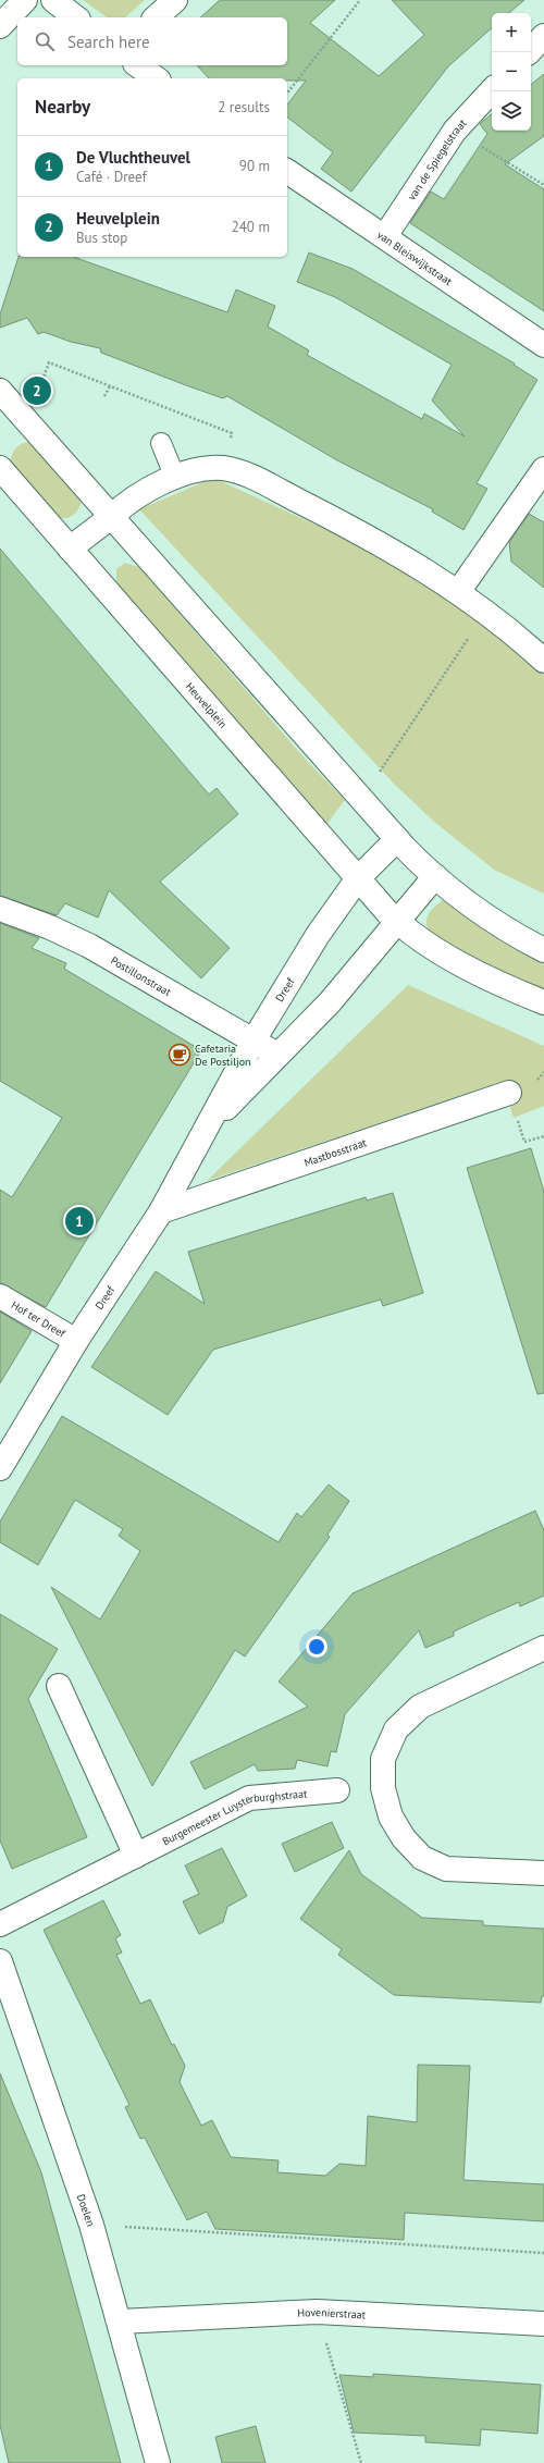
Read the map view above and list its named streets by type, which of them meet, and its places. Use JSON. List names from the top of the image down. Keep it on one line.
{"streets":{"street":["van de Spiegelstraat","van Bleiswijkstraat","Heuvelplein","Postillonstraat","Dreef","Mastbosstraat","Hof ter Dreef","Burgemeester Luysterburghstraat","Doelen","Hovenierstraat"]},"crossings":[["van de Spiegelstraat","van Bleiswijkstraat"],["Heuvelplein","Dreef"],["Postillonstraat","Dreef"],["Dreef","Mastbosstraat"],["Dreef","Hof ter Dreef"],["Doelen","Hovenierstraat"]],"places":{"cafe":["Cafetaria De Postiljon"]},"page":{"map_buttons":["+","−"],"search":"Search here","heading":["Nearby","2 results"],"list":[{"mark":"1","name":"De Vluchtheuvel","note":"Café · Dreef","value":"90 m"},{"mark":"2","name":"Heuvelplein","note":"Bus stop","value":"240 m"}],"pins":["2","1"]}}
